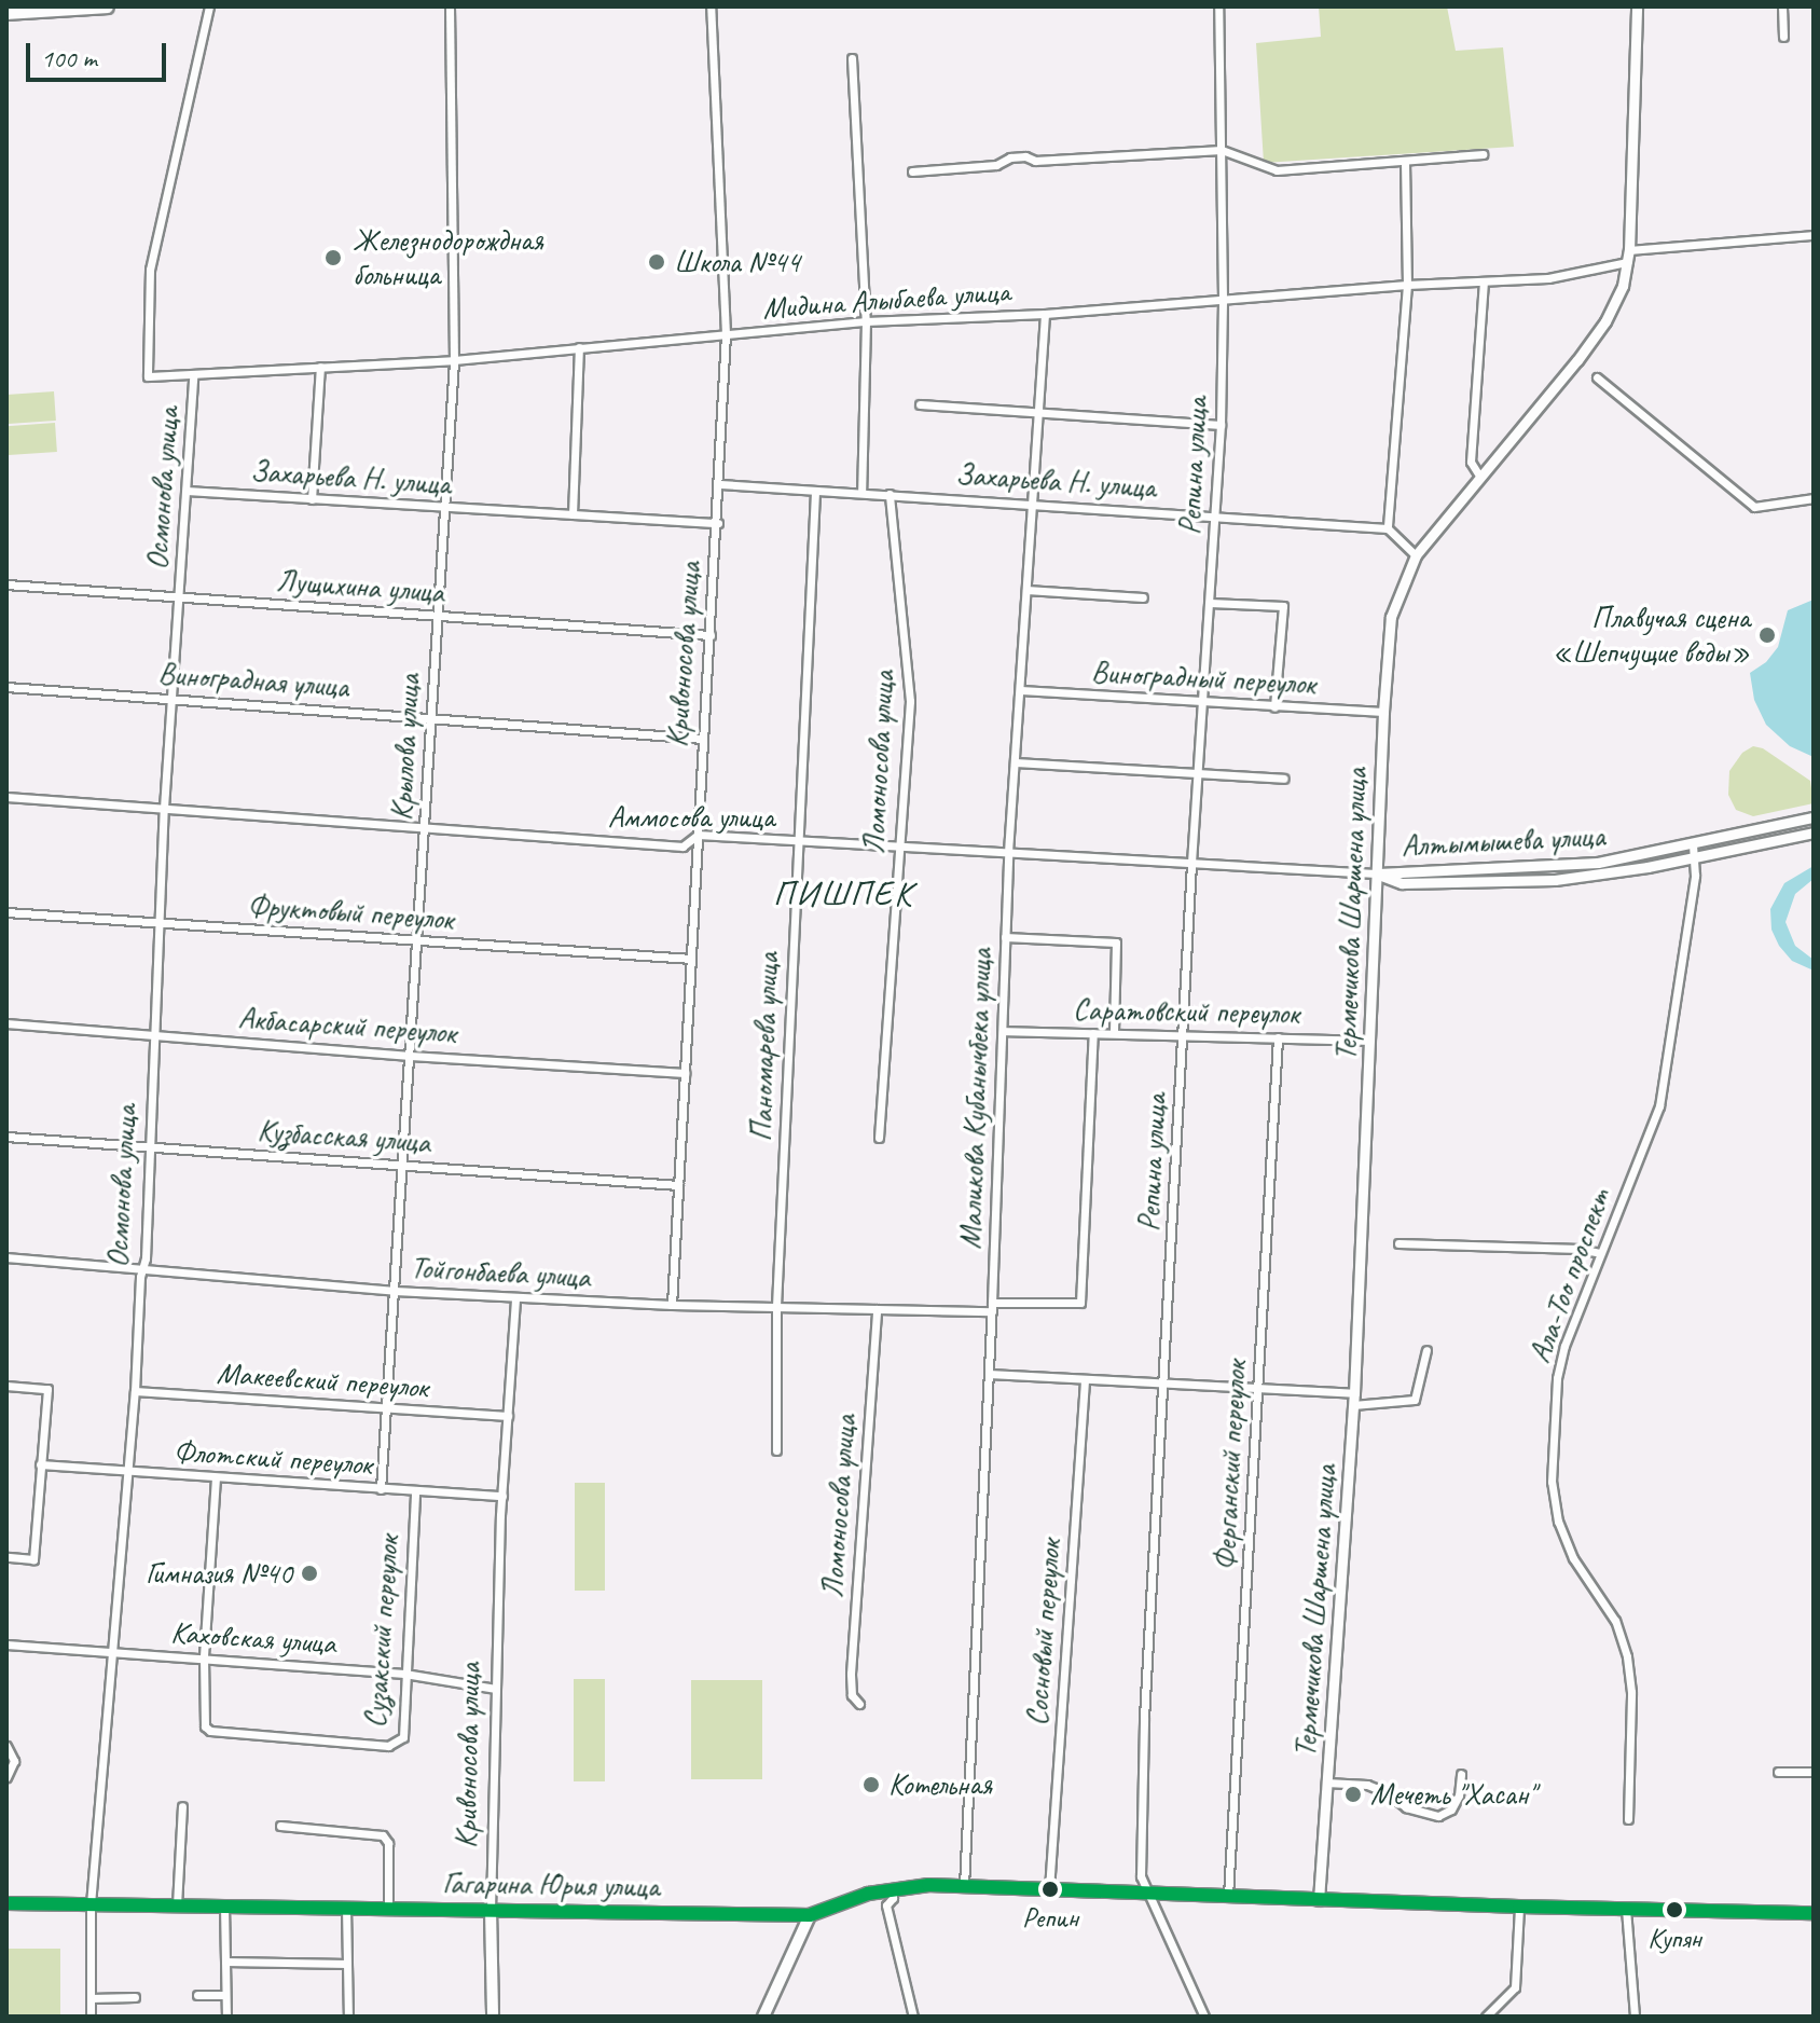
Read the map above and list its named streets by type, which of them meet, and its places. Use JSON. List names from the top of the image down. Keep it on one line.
{"streets":{"main road":["Кривоносова улица","Гагарина Юрия улица"],"street":["Мидина Алыбаева улица","Репина улица","Захарьева Н. улица","Осмонова улица","Лущихина улица","Виноградный переулок","Виноградная улица","Крылова улица","Ломоносова улица","Аммосова улица","Алтымышева улица","Фруктовый переулок","Термечикова Шаршена улица","Саратовский переулок","Акбасарский переулок","Паномарева улица","Маликова Кубанычбека улица","Кузбасская улица","Тойгонбаева улица","Ала-Тоо проспект","Макеевский переулок","Флотский переулок","Ферганский переулок","Сузакский переулок","Сосновый переулок","Каховская улица"]},"crossings":[["Мидина Алыбаева улица","Репина улица"],["Мидина Алыбаева улица","Осмонова улица"],["Мидина Алыбаева улица","Кривоносова улица"],["Мидина Алыбаева улица","Крылова улица"],["Мидина Алыбаева улица","Термечикова Шаршена улица"],["Мидина Алыбаева улица","Маликова Кубанычбека улица"],["Репина улица","Захарьева Н. улица"],["Репина улица","Виноградный переулок"],["Репина улица","Аммосова улица"],["Репина улица","Саратовский переулок"],["Репина улица","Гагарина Юрия улица"],["Захарьева Н. улица","Осмонова улица"],["Захарьева Н. улица","Кривоносова улица"],["Захарьева Н. улица","Крылова улица"],["Захарьева Н. улица","Ломоносова улица"],["Захарьева Н. улица","Паномарева улица"],["Захарьева Н. улица","Маликова Кубанычбека улица"],["Осмонова улица","Лущихина улица"],["Осмонова улица","Виноградная улица"],["Осмонова улица","Аммосова улица"],["Осмонова улица","Фруктовый переулок"],["Осмонова улица","Акбасарский переулок"],["Осмонова улица","Кузбасская улица"],["Осмонова улица","Тойгонбаева улица"],["Осмонова улица","Макеевский переулок"],["Осмонова улица","Флотский переулок"],["Осмонова улица","Каховская улица"],["Осмонова улица","Гагарина Юрия улица"],["Лущихина улица","Кривоносова улица"],["Лущихина улица","Крылова улица"],["Кривоносова улица","Виноградная улица"],["Кривоносова улица","Аммосова улица"],["Кривоносова улица","Фруктовый переулок"],["Кривоносова улица","Акбасарский переулок"],["Кривоносова улица","Кузбасская улица"],["Кривоносова улица","Тойгонбаева улица"],["Кривоносова улица","Макеевский переулок"],["Кривоносова улица","Флотский переулок"],["Кривоносова улица","Каховская улица"],["Кривоносова улица","Гагарина Юрия улица"],["Виноградный переулок","Термечикова Шаршена улица"],["Виноградный переулок","Маликова Кубанычбека улица"],["Виноградная улица","Крылова улица"],["Крылова улица","Аммосова улица"],["Крылова улица","Фруктовый переулок"],["Крылова улица","Акбасарский переулок"],["Крылова улица","Кузбасская улица"],["Крылова улица","Тойгонбаева улица"],["Крылова улица","Макеевский переулок"],["Крылова улица","Флотский переулок"],["Ломоносова улица","Аммосова улица"],["Ломоносова улица","Тойгонбаева улица"],["Аммосова улица","Алтымышева улица"],["Аммосова улица","Термечикова Шаршена улица"],["Аммосова улица","Паномарева улица"],["Аммосова улица","Маликова Кубанычбека улица"],["Алтымышева улица","Термечикова Шаршена улица"],["Алтымышева улица","Ала-Тоо проспект"],["Термечикова Шаршена улица","Саратовский переулок"],["Термечикова Шаршена улица","Гагарина Юрия улица"],["Саратовский переулок","Маликова Кубанычбека улица"],["Саратовский переулок","Тойгонбаева улица"],["Саратовский переулок","Ферганский переулок"],["Паномарева улица","Тойгонбаева улица"],["Маликова Кубанычбека улица","Тойгонбаева улица"],["Маликова Кубанычбека улица","Гагарина Юрия улица"],["Флотский переулок","Сузакский переулок"],["Ферганский переулок","Гагарина Юрия улица"],["Сузакский переулок","Каховская улица"],["Сосновый переулок","Гагарина Юрия улица"]],"districts":["ПИШПЕК"],"places":["Железнодорождная больница","Школа №44","Плавучая сцена «Шепчущие воды»","Гимназия №40","Котельная","Мечеть \"Хасан\"","Репин","Купян"],"scale_bar":"100 m"}
